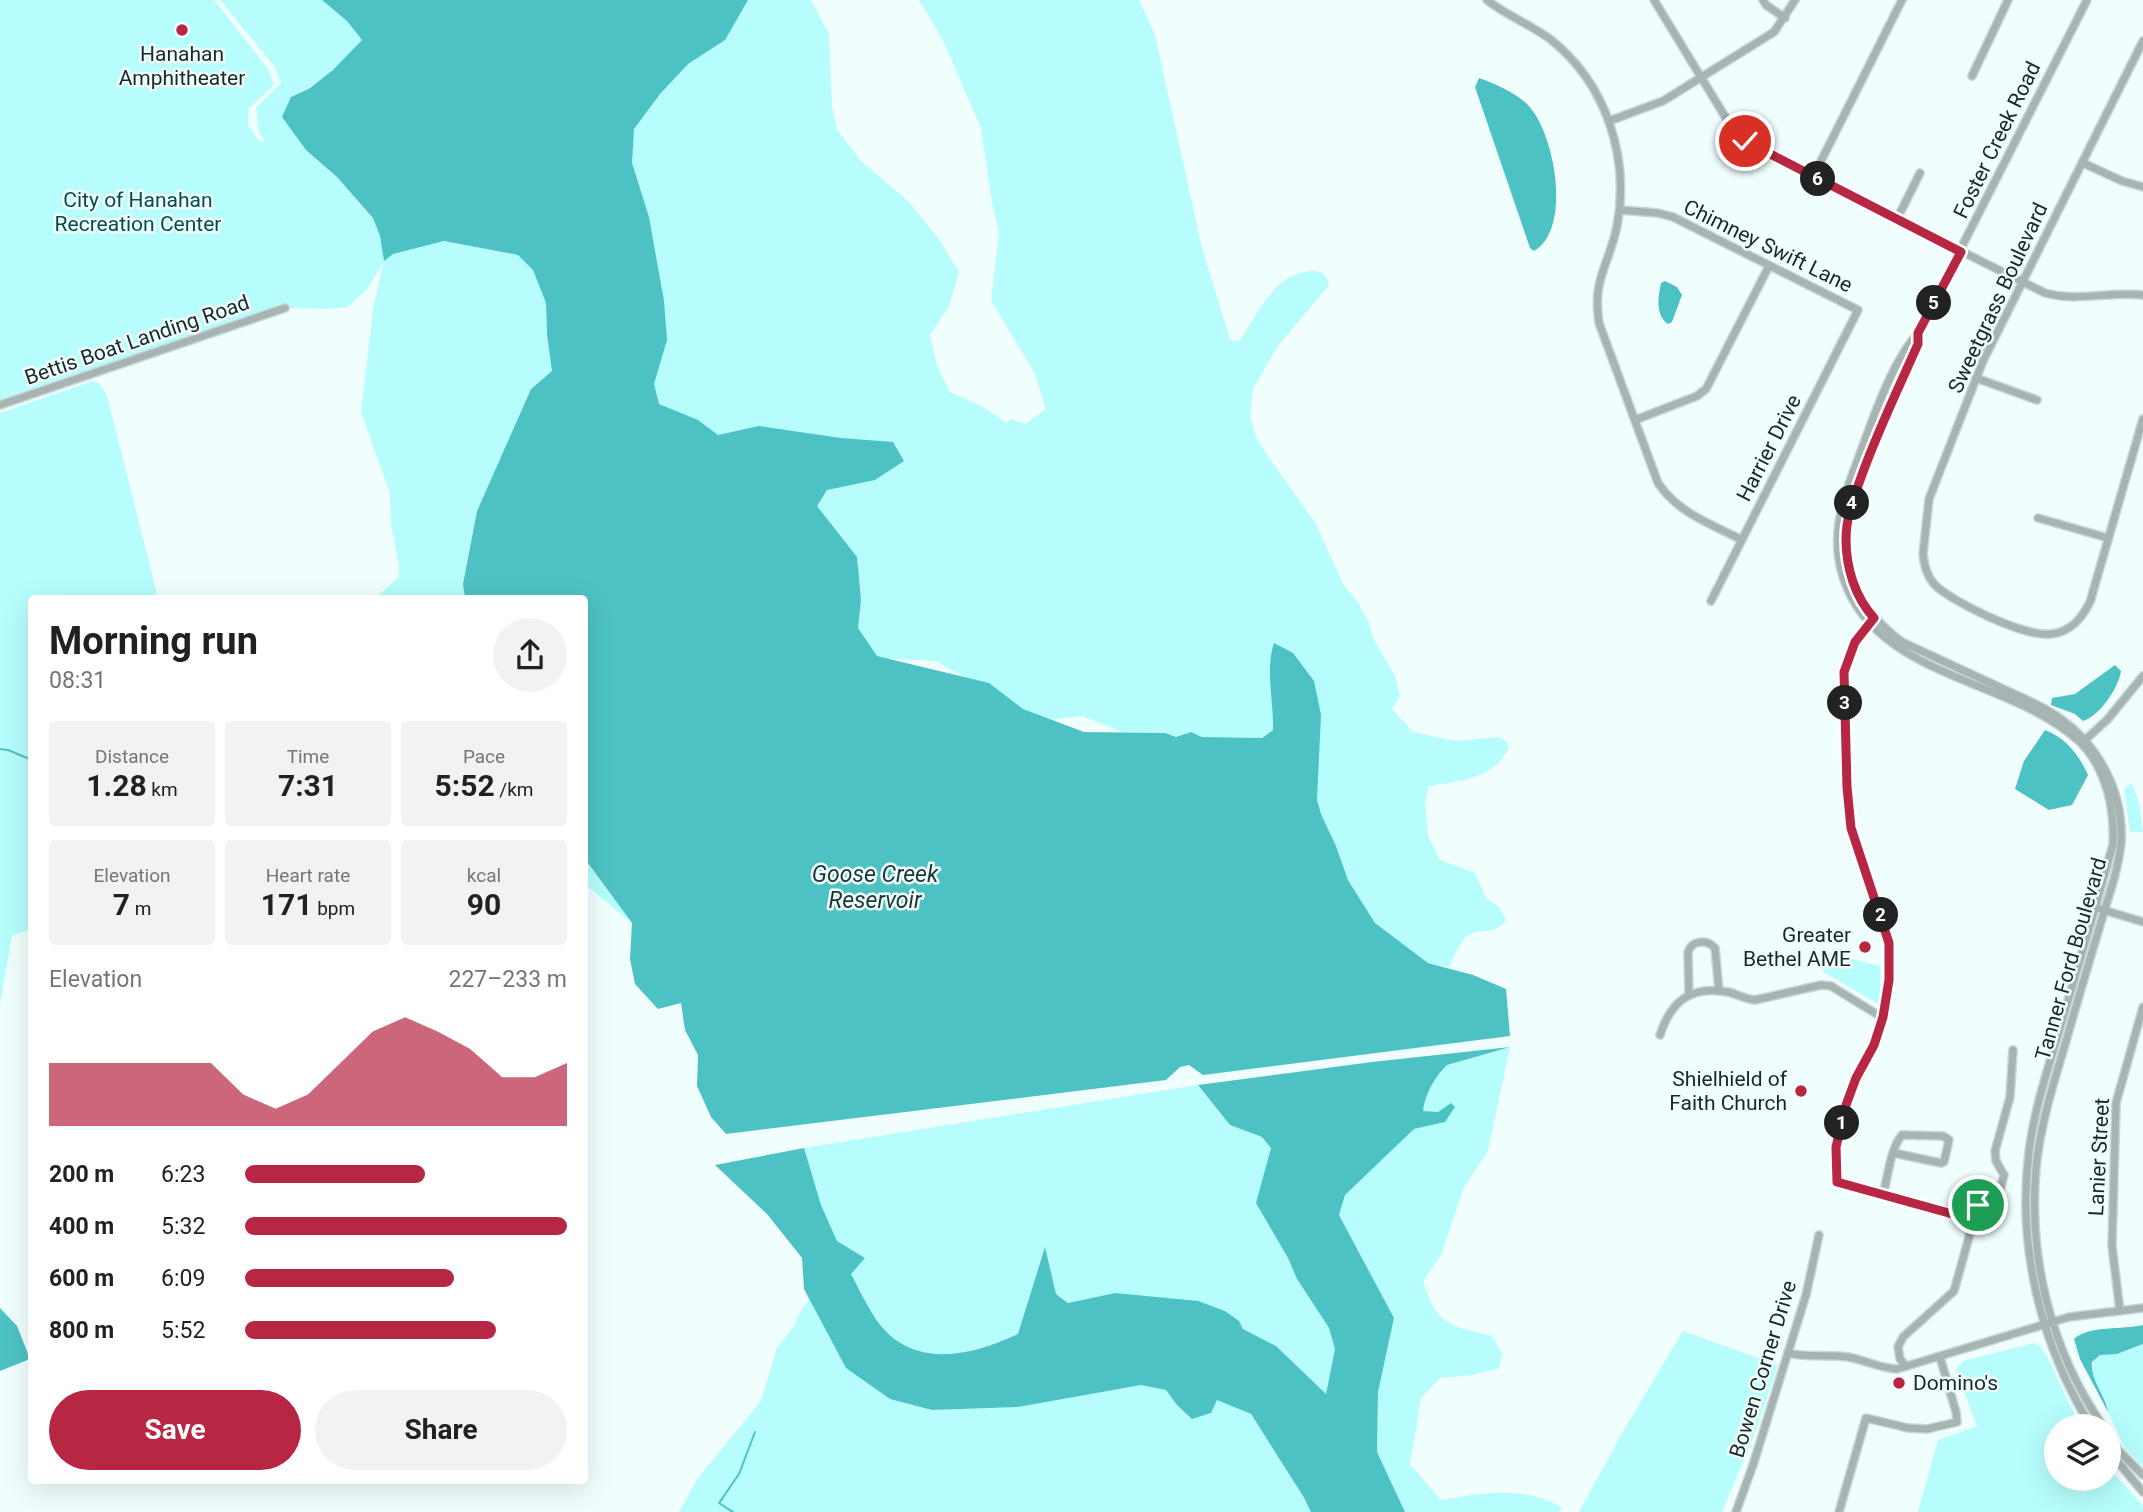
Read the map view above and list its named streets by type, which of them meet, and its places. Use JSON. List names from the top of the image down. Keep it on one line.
{"streets":{"street":["Foster Creek Road","Chimney Swift Lane","Sweetgrass Boulevard","Bettis Boat Landing Road","Harrier Drive","Tanner Ford Boulevard","Lanier Street","Bowen Corner Drive"]},"crossings":[["Foster Creek Road","Tanner Ford Boulevard"],["Chimney Swift Lane","Harrier Drive"]],"water":["Goose Creek Reservoir"],"parks":["City of Hanahan Recreation Center"],"places":["Hanahan Amphitheater","Greater Bethel AME","Shielhield of Faith Church","Domino's"],"page":{"pins":["6","5","4","3","2","1"],"heading":["Morning run","08:31"],"stats":[["Distance","1.28 km"],["Time","7:31"],["Pace","5:52 /km"],["Elevation","7 m"],["Heart rate","171 bpm"],["kcal","90"]],"chart":["Elevation","227–233 m"],"list":[{"name":"200 m","note":"6:23"},{"name":"400 m","note":"5:32"},{"name":"600 m","note":"6:09"},{"name":"800 m","note":"5:52"}],"buttons":["Save","Share"]}}
